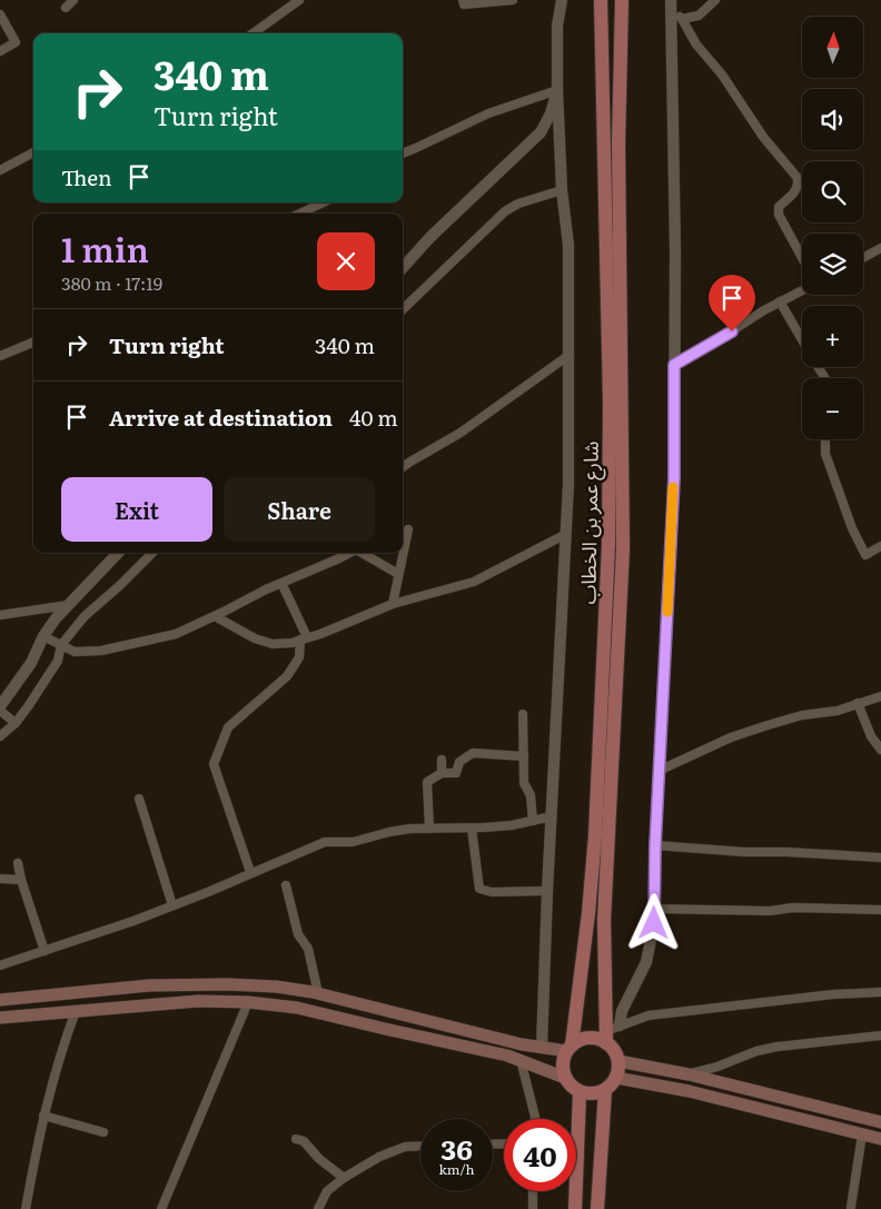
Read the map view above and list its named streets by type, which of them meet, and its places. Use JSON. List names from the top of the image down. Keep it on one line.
{"streets":{"main road":["شارع عمر بن الخطاب"]},"north":"top","page":{"map_buttons":["+","−"],"turn":["340 m","Turn right"],"then":"Then","heading":["1 min","380 m · 17:19"],"list":[{"name":"Turn right","value":"340 m"},{"name":"Arrive at destination","value":"40 m"}],"buttons":["Exit","Share"],"speed":"36 km/h","limit":"40"}}
